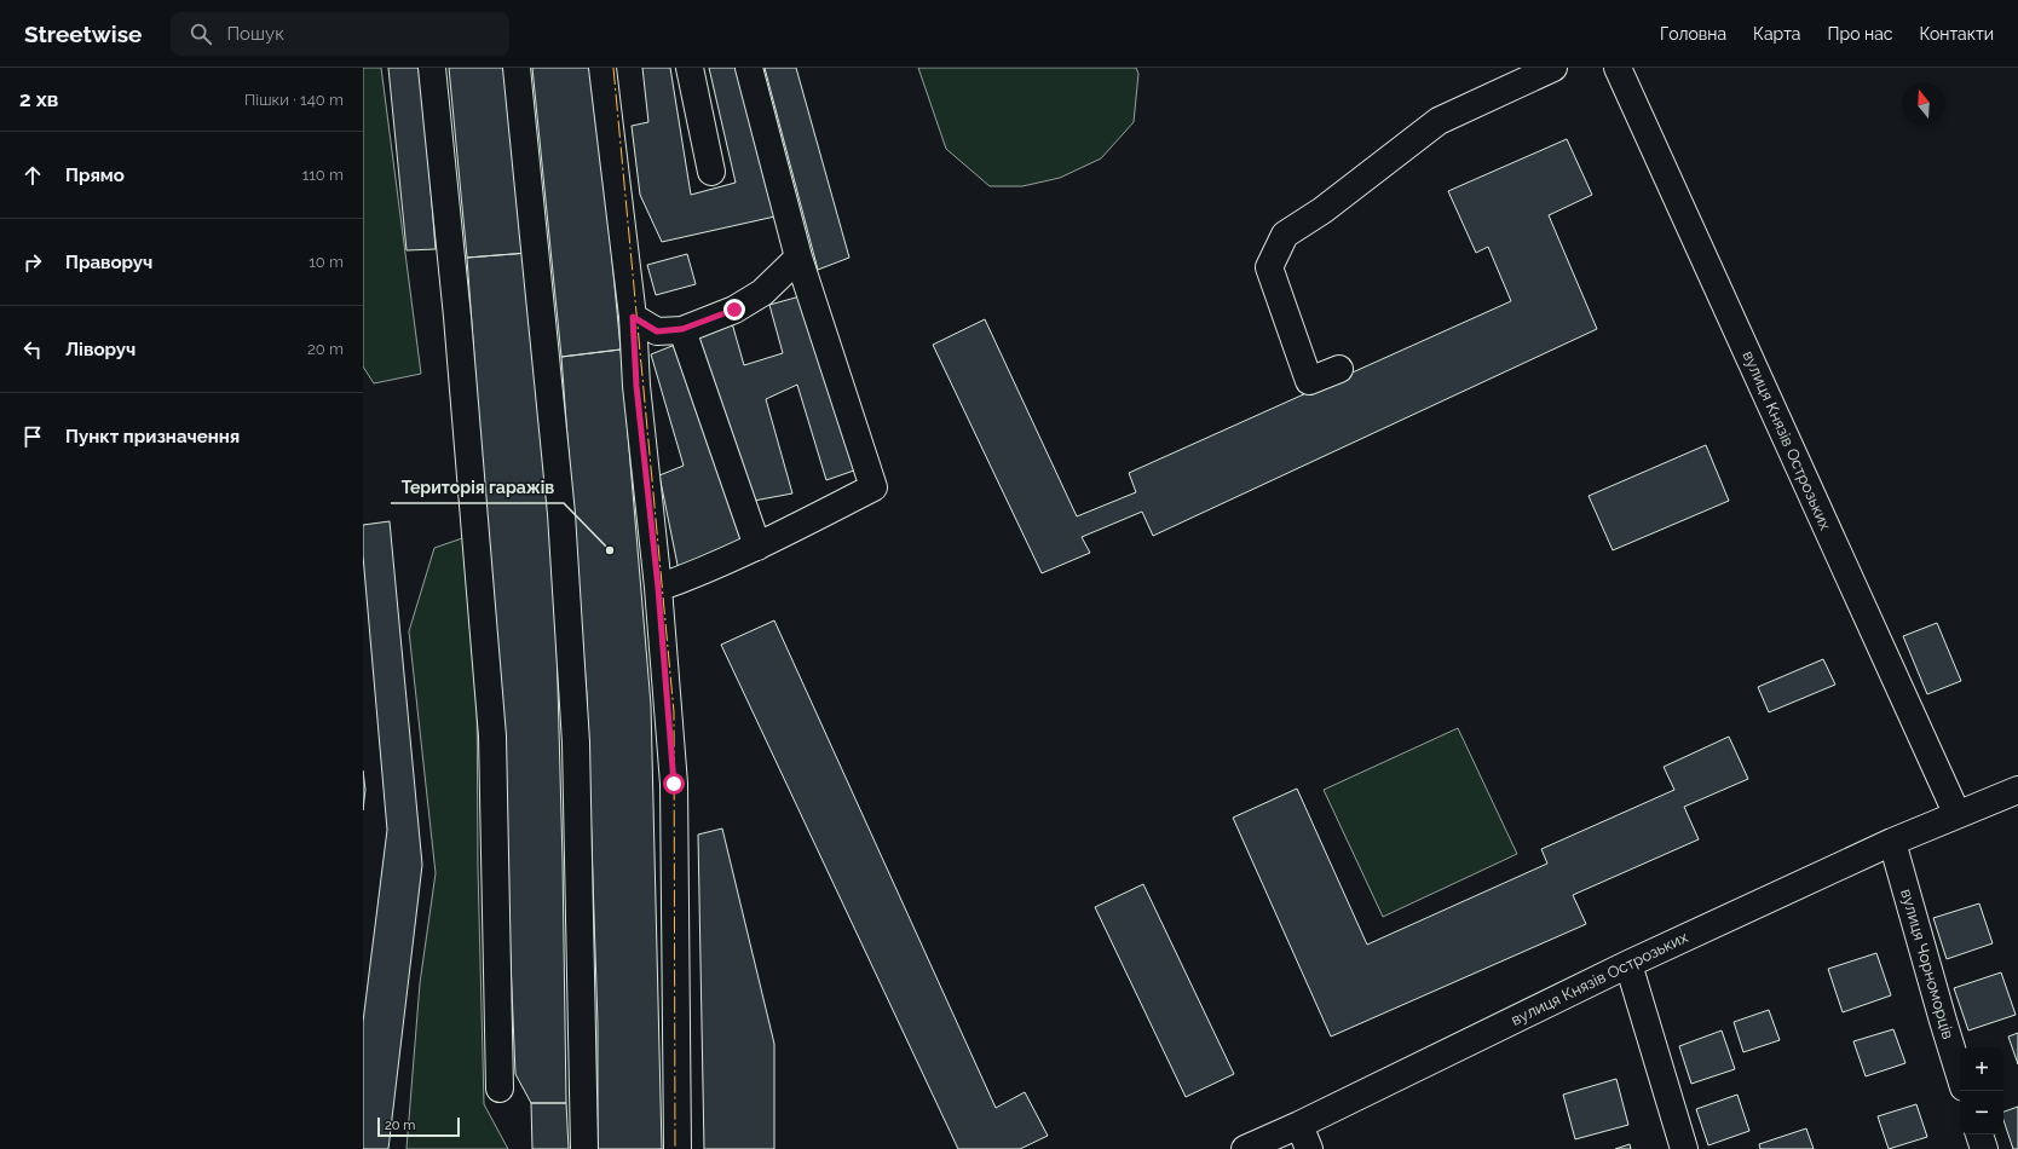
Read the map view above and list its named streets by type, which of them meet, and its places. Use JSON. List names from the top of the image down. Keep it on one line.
{"streets":{"street":["вулиця Князів Острозьких","вулиця Чорноморців"]},"crossings":[["вулиця Князів Острозьких","вулиця Чорноморців"]],"places":["Територія гаражів"],"scale_bar":"20 m","north":"top","page":{"header":"Streetwise","search":"Пошук","nav":["Головна","Карта","Про нас","Контакти"],"heading":["2 хв","Пішки · 140 m"],"list":[["Прямо","110 m"],["Праворуч","10 m"],["Ліворуч","20 m"],"Пункт призначення"],"map_buttons":["+","−"],"scale":"20 m"}}
